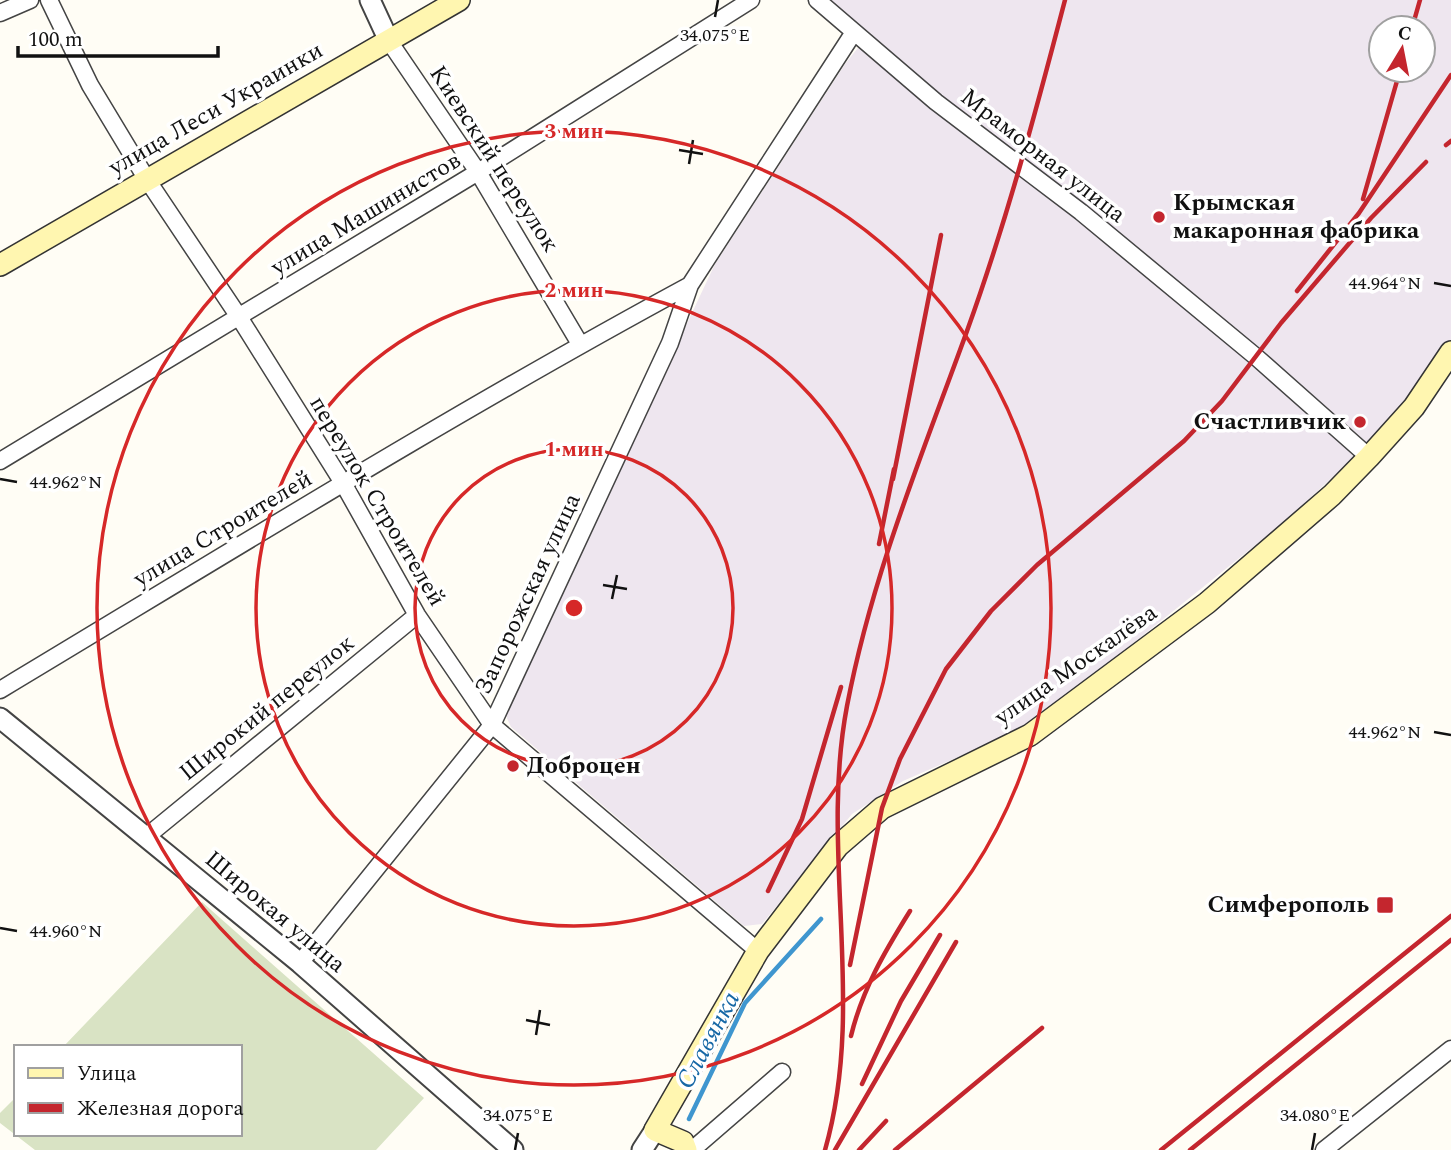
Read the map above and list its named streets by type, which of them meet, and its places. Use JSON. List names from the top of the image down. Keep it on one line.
{"streets":{"main road":["улица Леси Украинки","улица Москалёва"],"street":["Мраморная улица","Киевский переулок","улица Машинистов","переулок Строителей","улица Строителей","Запорожская улица","Широкий переулок","Широкая улица"]},"crossings":[["улица Леси Украинки","Киевский переулок"],["улица Леси Украинки","переулок Строителей"],["Мраморная улица","Запорожская улица"],["Мраморная улица","улица Москалёва"],["Киевский переулок","улица Машинистов"],["Киевский переулок","улица Строителей"],["улица Машинистов","переулок Строителей"],["переулок Строителей","улица Строителей"],["переулок Строителей","Запорожская улица"],["переулок Строителей","улица Москалёва"],["переулок Строителей","Широкий переулок"],["улица Строителей","Запорожская улица"],["Запорожская улица","Широкая улица"],["Широкий переулок","Широкая улица"]],"water":["Славянка"],"places":{"other":["Крымская макаронная фабрика","Счастливчик","Доброцен"],"transit":["Симферополь"]},"legend":["Улица","Железная дорога"],"scale_bar":"100 m","north":"top","coordinates":["34.075°E","44.964°N","44.962°N","44.960°N","34.080°E"],"rings":["3 мин","2 мин","1 мин"]}
